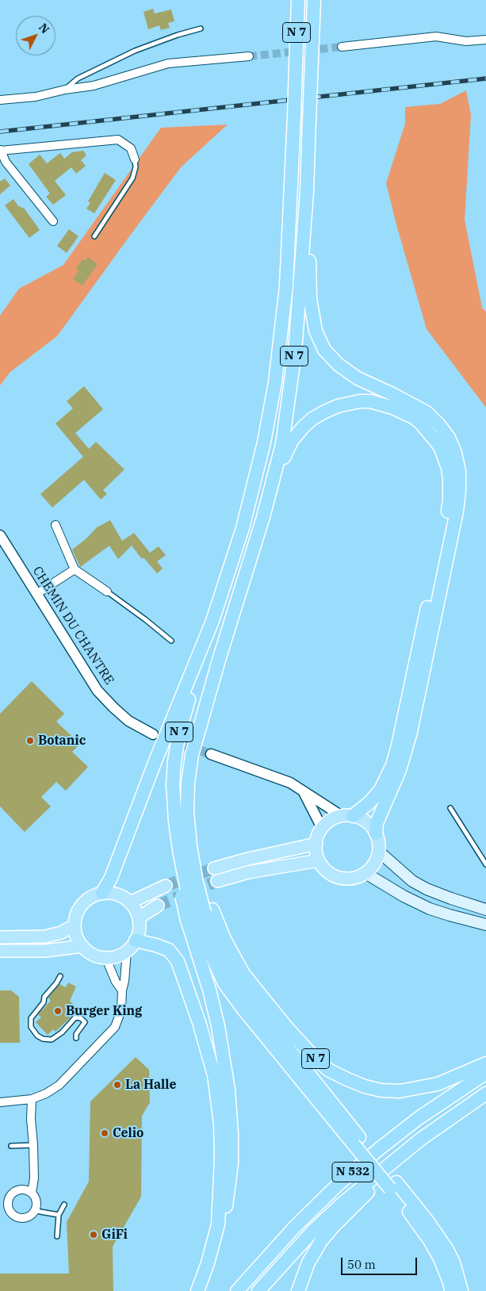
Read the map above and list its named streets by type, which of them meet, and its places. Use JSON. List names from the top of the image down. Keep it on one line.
{"streets":{"highway":["N 7","N 532"],"street":["CHEMIN DU CHANTRE"]},"places":["Botanic","Burger King","La Halle","Celio","GiFi"],"scale_bar":"50 m","north":"top right"}
